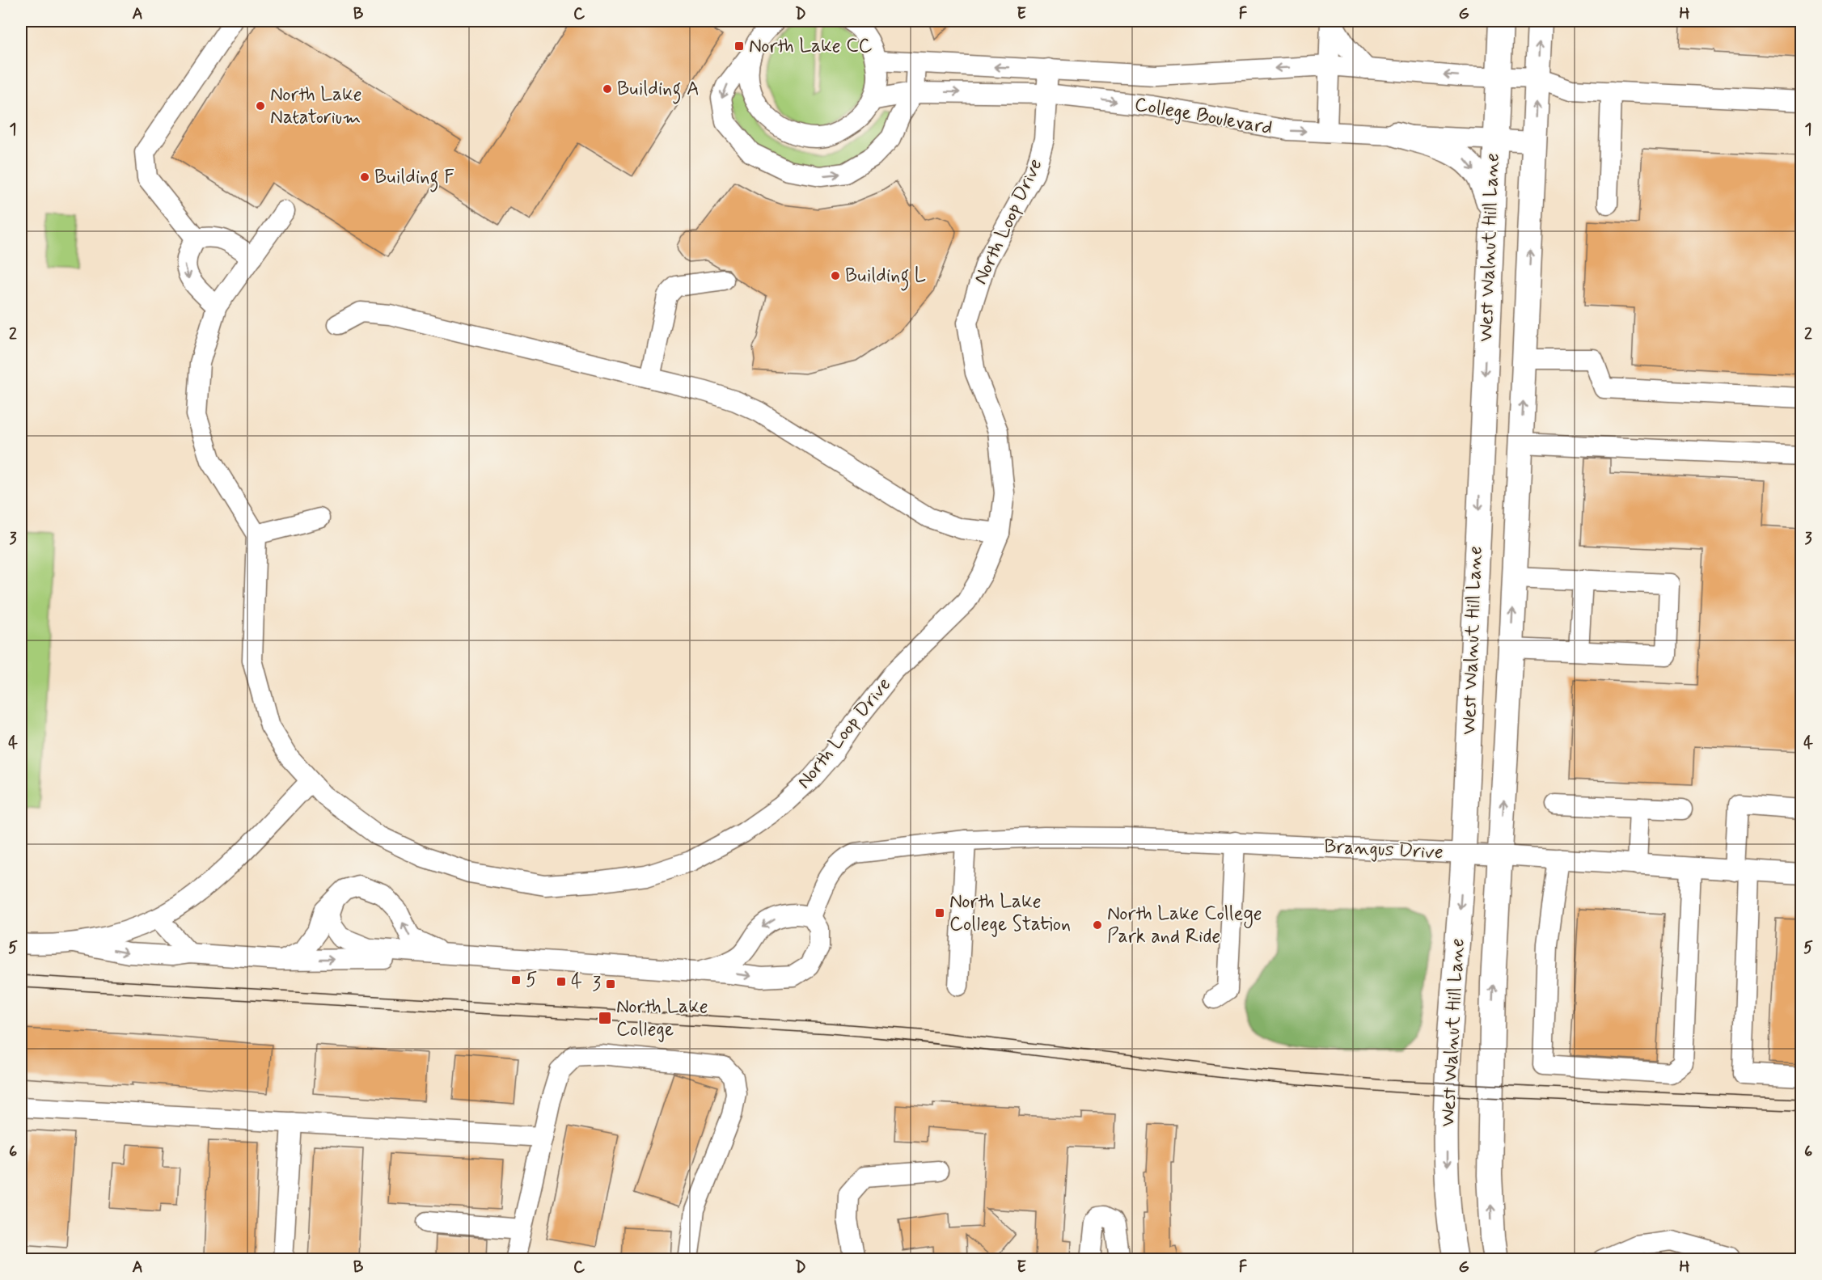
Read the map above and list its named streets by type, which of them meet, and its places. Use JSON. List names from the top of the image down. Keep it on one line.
{"streets":{"main road":["West Walnut Hill Lane"],"street":["College Boulevard","North Loop Drive","Brangus Drive"]},"crossings":[["College Boulevard","North Loop Drive"],["College Boulevard","West Walnut Hill Lane"],["West Walnut Hill Lane","Brangus Drive"]],"places":{"transit":["North Lake CC","North Lake College Station","5","4","3","North Lake College"],"other":["Building A","North Lake Natatorium","Building F","Building L","North Lake College Park and Ride"]},"grid":{"columns":["A","B","C","D","E","F","G","H"],"rows":["1","2","3","4","5","6"]}}
